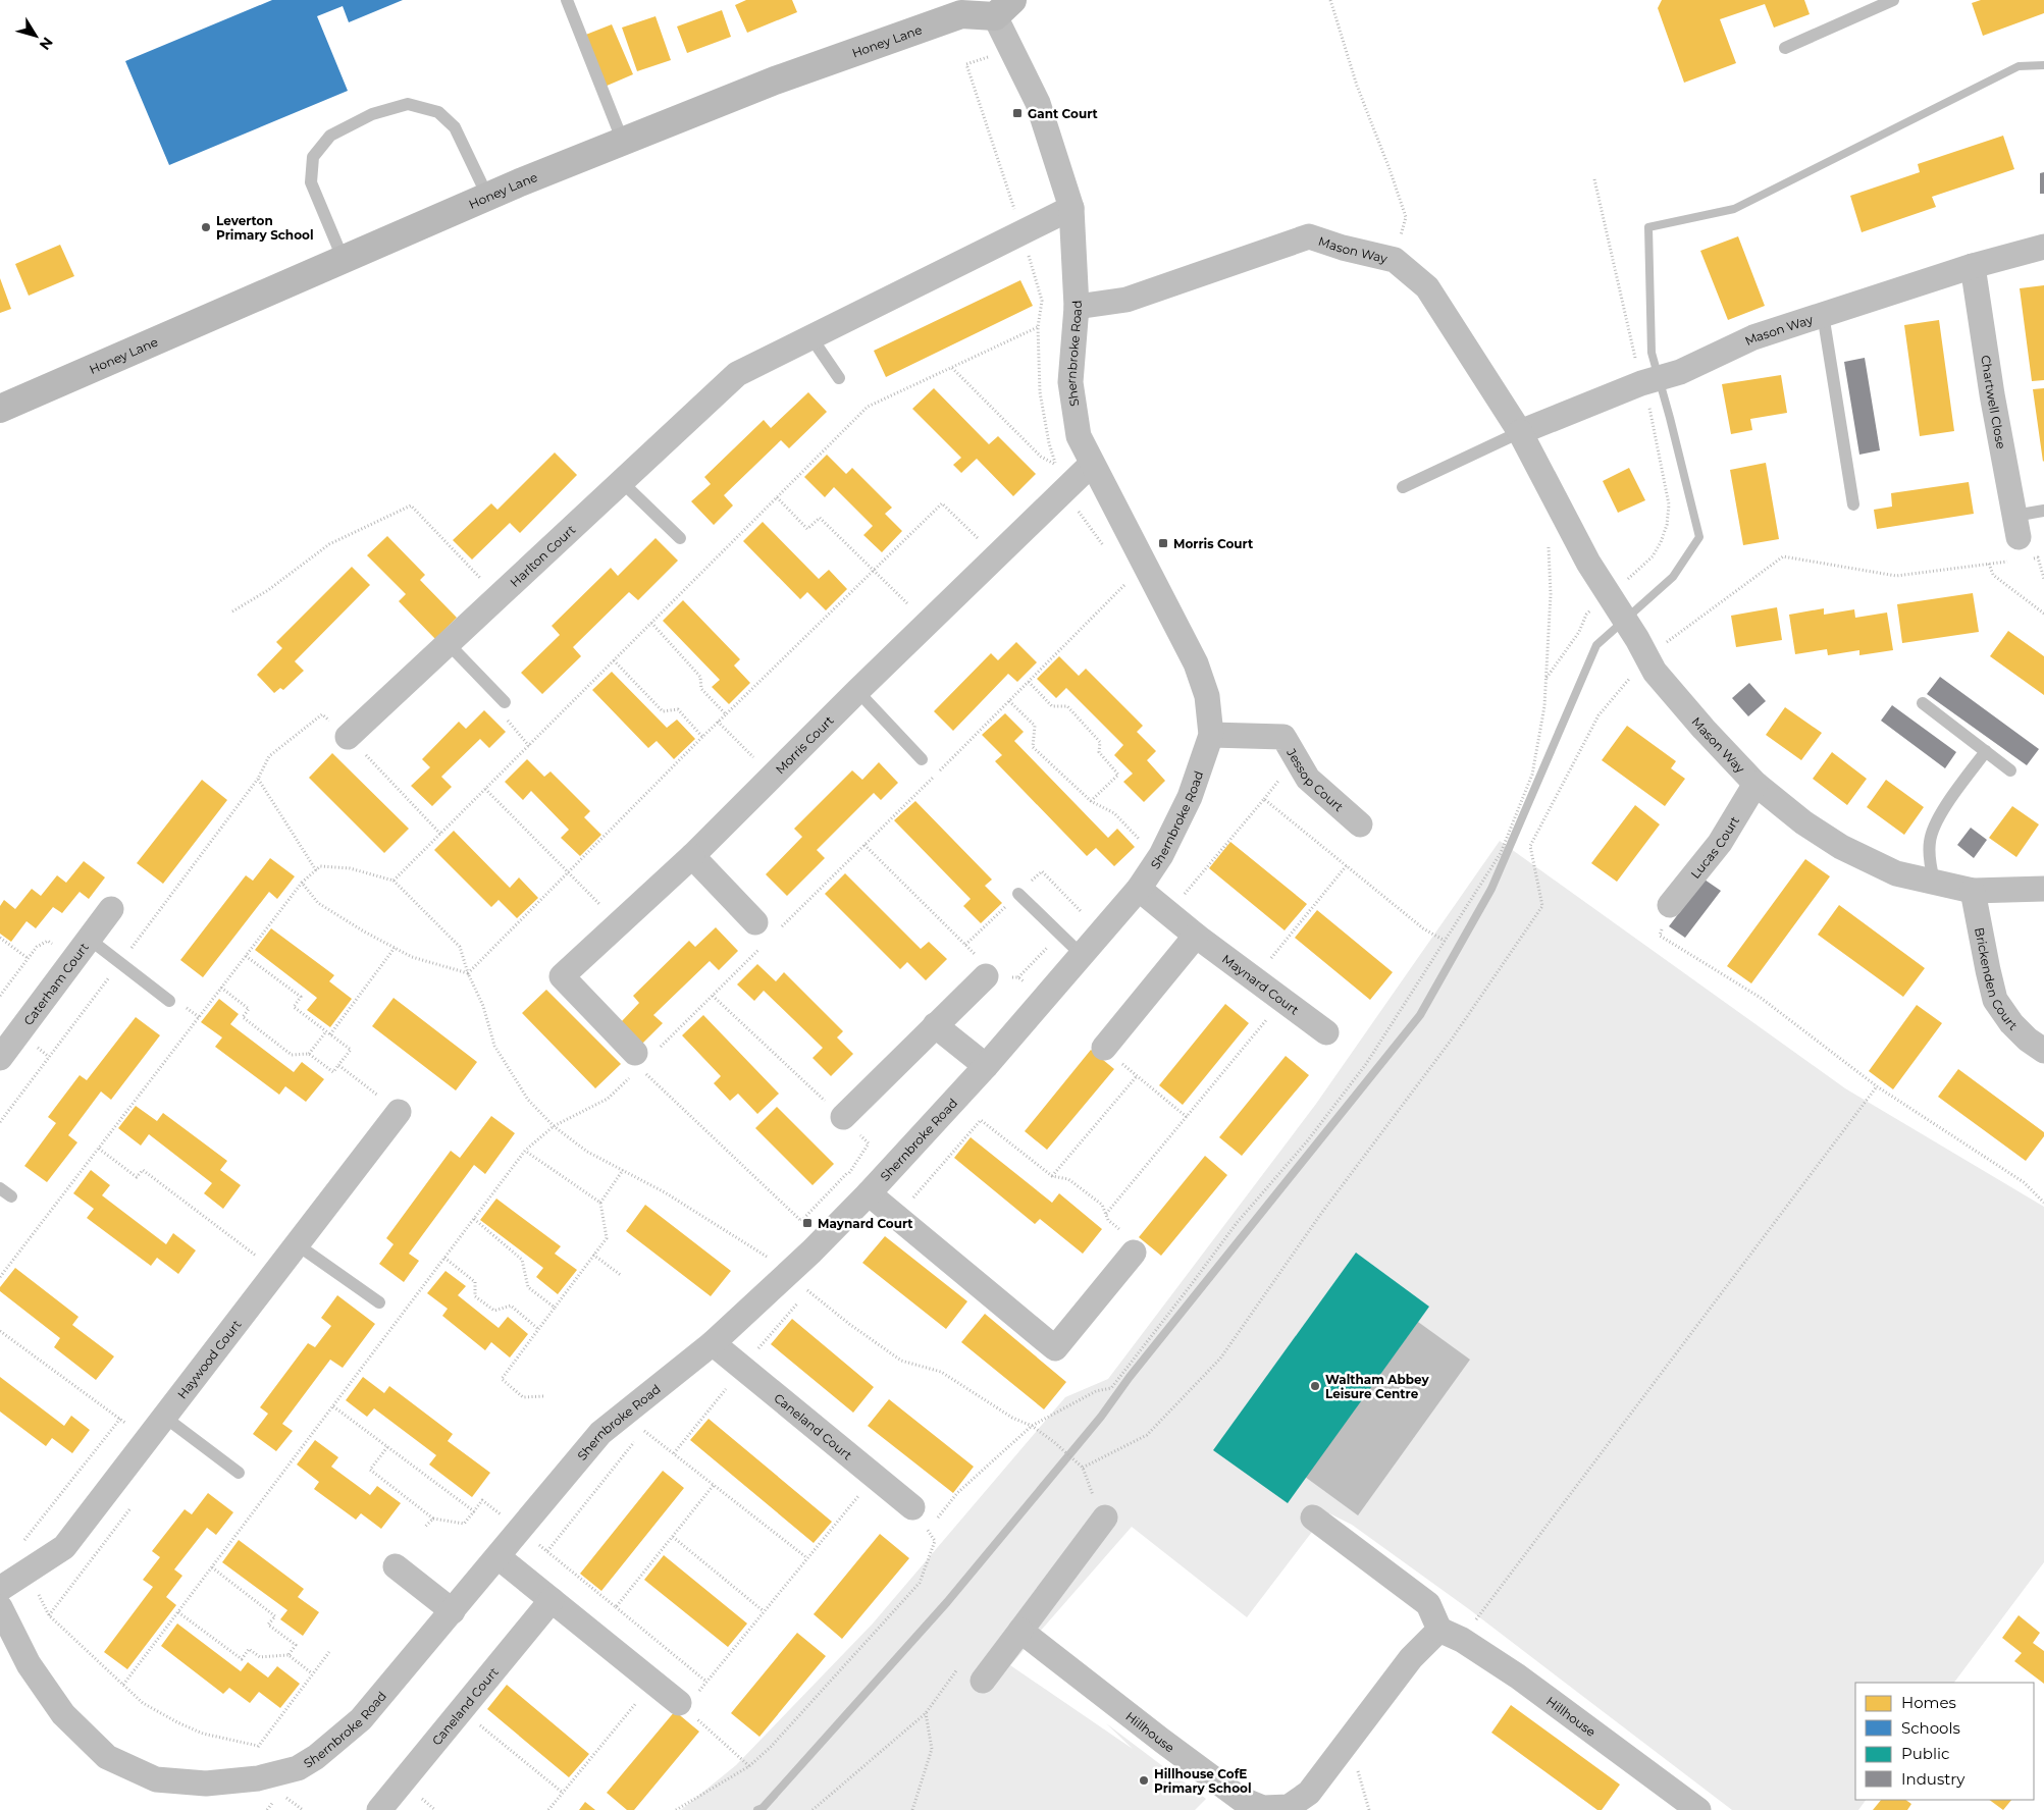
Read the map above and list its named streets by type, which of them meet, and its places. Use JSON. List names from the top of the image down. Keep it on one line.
{"streets":{"street":["Honey Lane","Mason Way","Shernbroke Road","Chartwell Close","Harlton Court","Morris Court","Jessop Court","Lucas Court","Brickenden Court","Caterham Court","Maynard Court","Haywood Court","Caneland Court","Hillhouse"]},"crossings":[["Honey Lane","Shernbroke Road"],["Mason Way","Shernbroke Road"],["Mason Way","Chartwell Close"],["Mason Way","Lucas Court"],["Mason Way","Brickenden Court"],["Shernbroke Road","Morris Court"],["Shernbroke Road","Jessop Court"],["Shernbroke Road","Maynard Court"],["Shernbroke Road","Caneland Court"]],"places":{"transit":["Gant Court","Morris Court","Maynard Court"],"other":["Leverton Primary School","Waltham Abbey Leisure Centre","Hillhouse CofE Primary School"]},"legend":["Homes","Schools","Public","Industry"],"north":"bottom right"}
